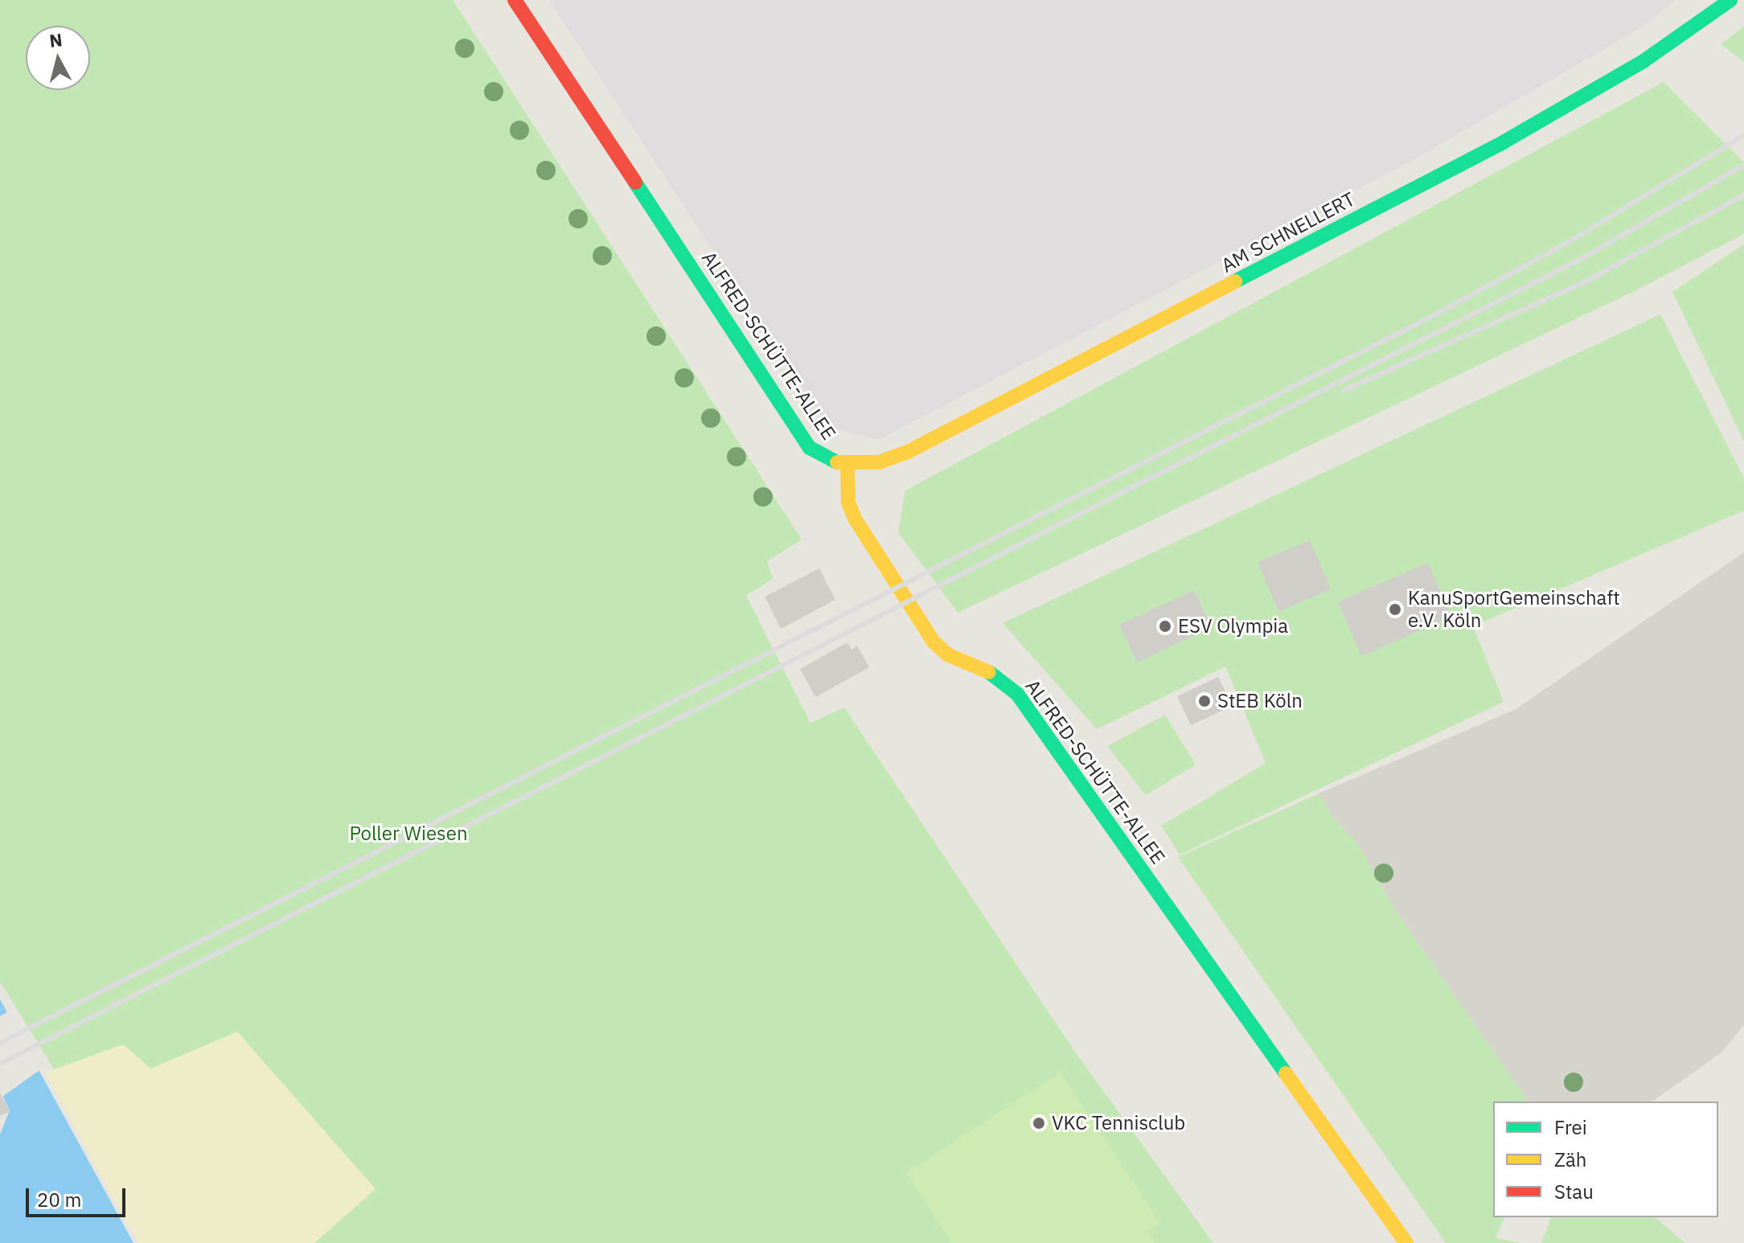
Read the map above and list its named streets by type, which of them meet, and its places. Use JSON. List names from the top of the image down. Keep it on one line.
{"streets":{"street":["AM SCHNELLERT","ALFRED-SCHÜTTE-ALLEE"]},"crossings":[["AM SCHNELLERT","ALFRED-SCHÜTTE-ALLEE"]],"parks":["Poller Wiesen"],"places":["KanuSportGemeinschaft e.V. Köln","ESV Olympia","StEB Köln","VKC Tennisclub"],"legend":["Frei","Zäh","Stau"],"scale_bar":"20 m","north":"top"}
